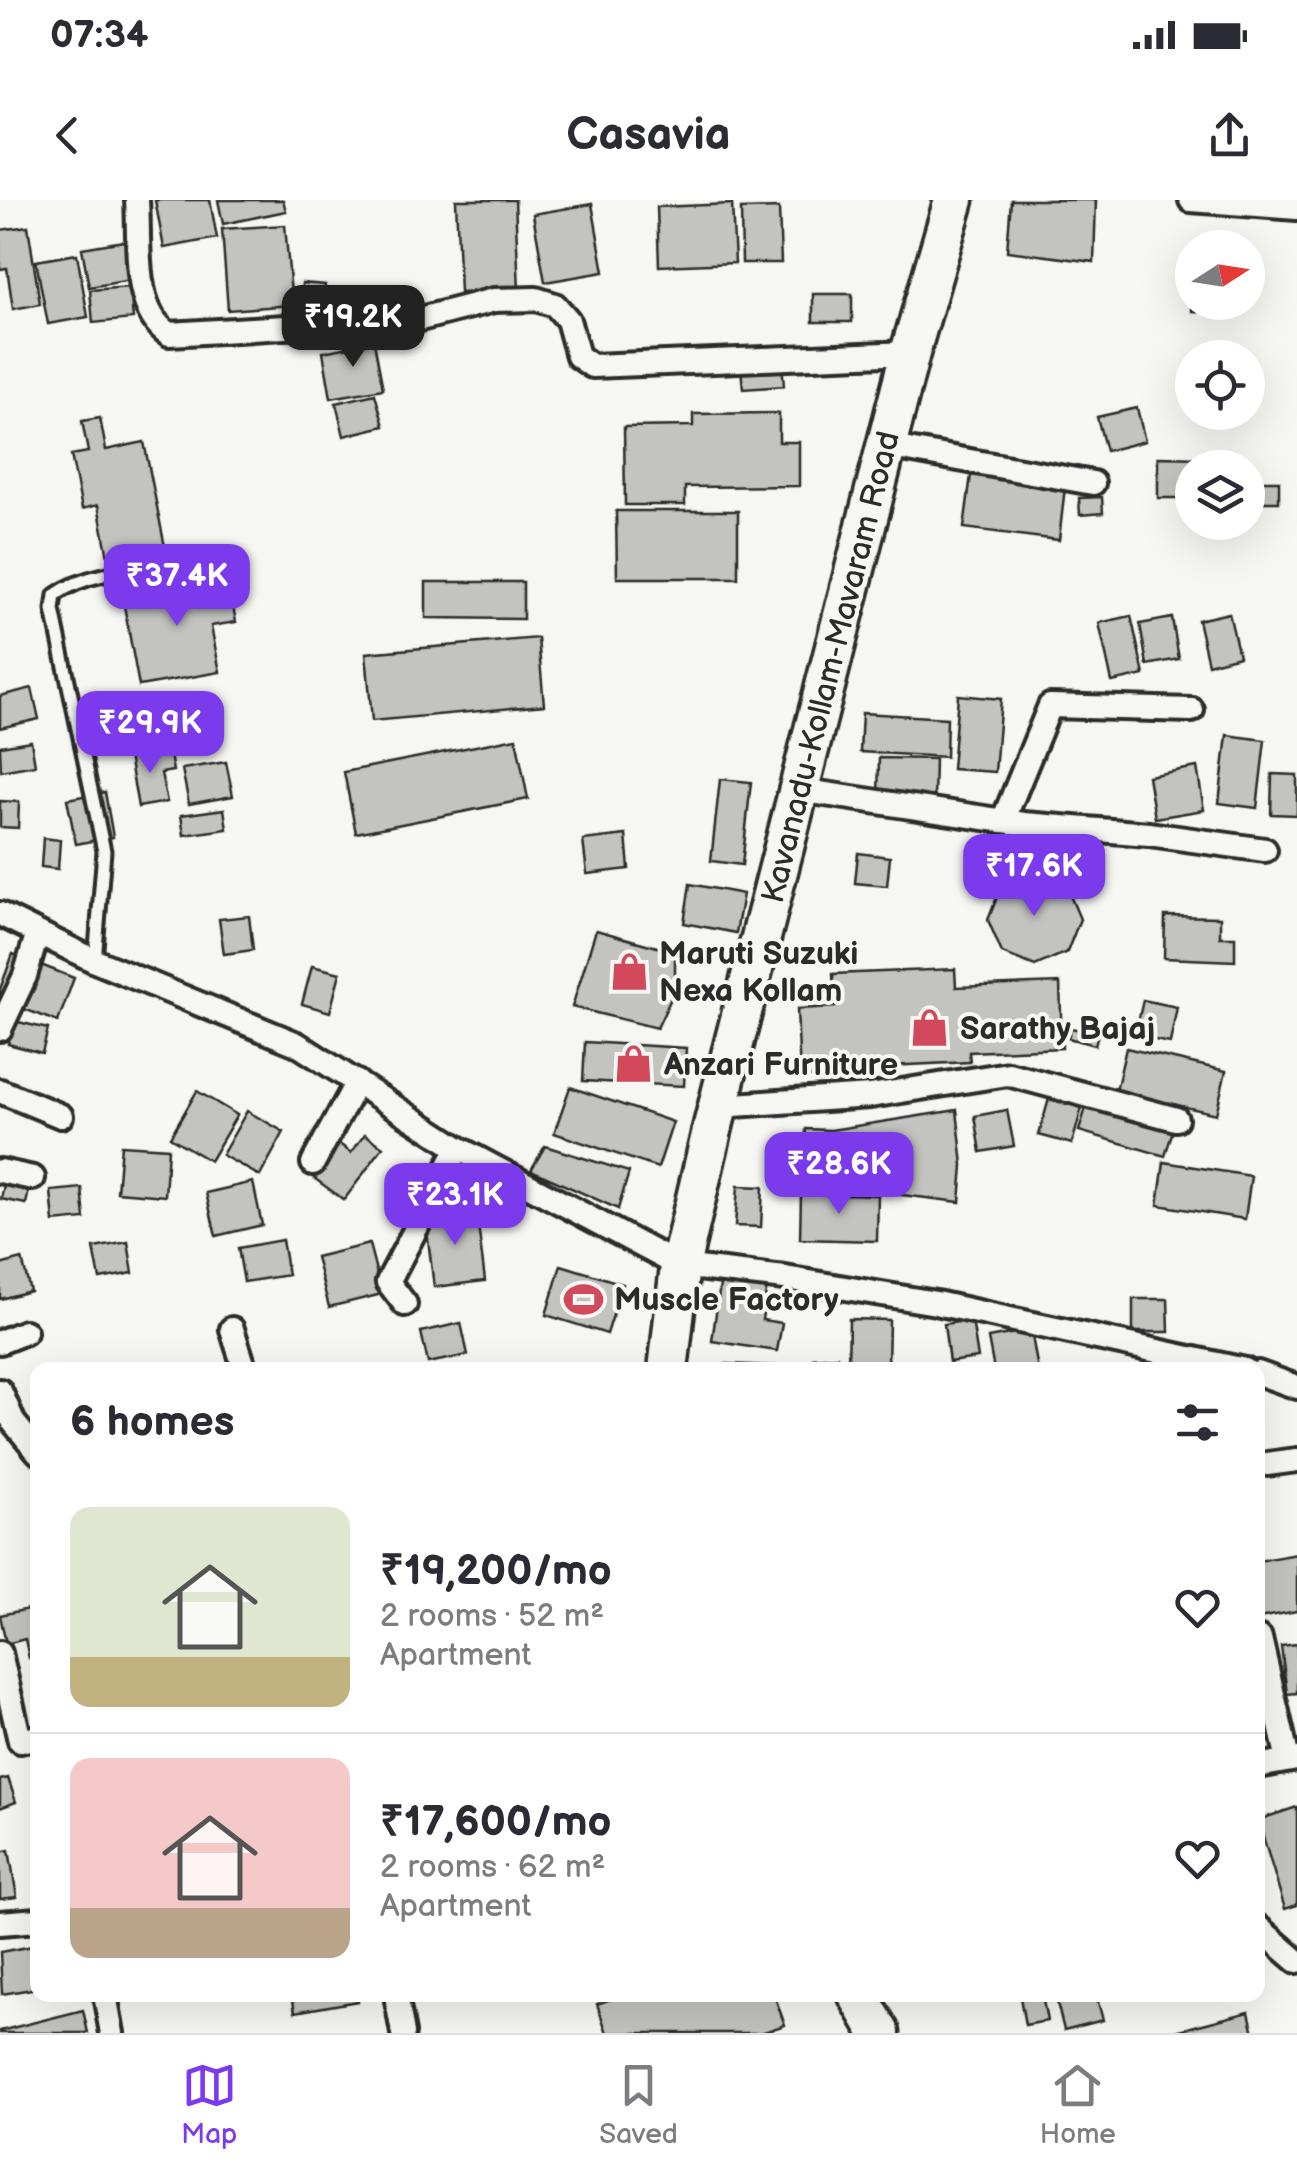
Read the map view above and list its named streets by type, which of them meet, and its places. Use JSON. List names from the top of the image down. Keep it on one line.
{"streets":{"main road":["Kavanadu-Kollam-Mavaram Road"]},"places":{"shop":["Maruti Suzuki Nexa Kollam","Sarathy Bajaj","Anzari Furniture"],"sports":["Muscle Factory"]},"north":"right","page":{"status":"07:34","header":"Casavia","price":["₹19.2K","₹37.4K","₹29.9K","₹17.6K","₹28.6K","₹23.1K"],"heading":"6 homes","list":[{"name":"₹19,200/mo","note":"2 rooms · 52 m² · Apartment"},{"name":"₹17,600/mo","note":"2 rooms · 62 m² · Apartment"}],"tabs":["Map","Saved","Home"]}}
